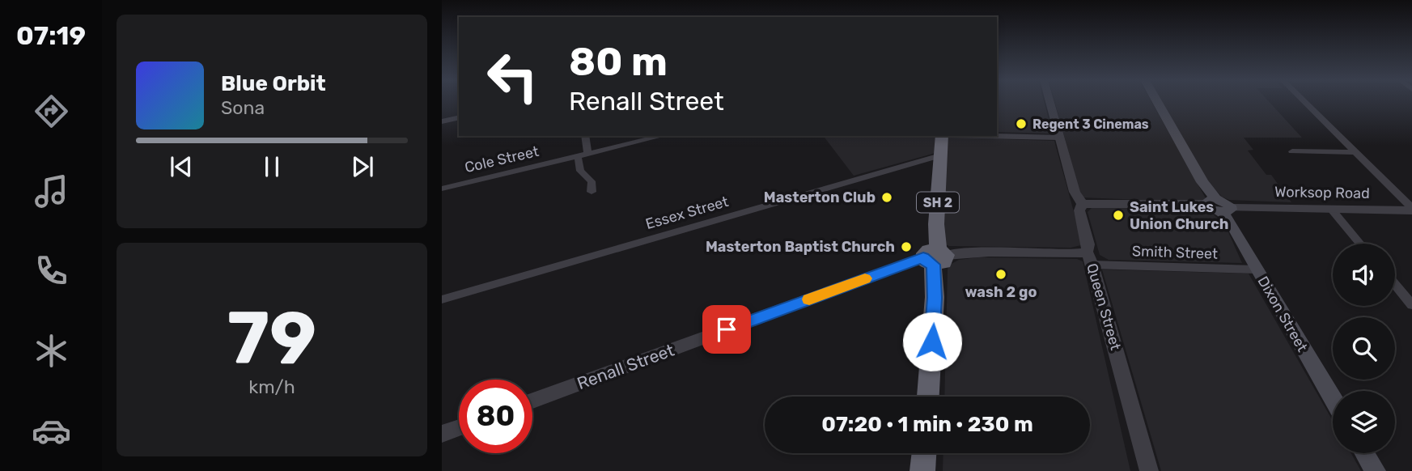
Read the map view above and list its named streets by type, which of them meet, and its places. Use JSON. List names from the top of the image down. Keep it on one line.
{"streets":{"highway":["SH 2"],"main road":["Dixon Street"],"street":["Cole Street","Worksop Road","Essex Street","Smith Street","Queen Street","Renall Street"]},"crossings":[["Worksop Road","Queen Street"],["Worksop Road","Dixon Street"],["SH 2","Essex Street"],["SH 2","Renall Street"],["Smith Street","Queen Street"],["Smith Street","Dixon Street"],["Smith Street","Renall Street"],["Queen Street","Renall Street"]],"places":["Regent 3 Cinemas","Masterton Club","Saint Lukes Union Church","Masterton Baptist Church","wash 2 go"],"page":{"tabs":"07:19","turn":["80 m","Renall Street"],"song":["Blue Orbit","Sona"],"tile":["79","km/h"],"limit":"80","trip":"07:20 · 1 min · 230 m"}}
